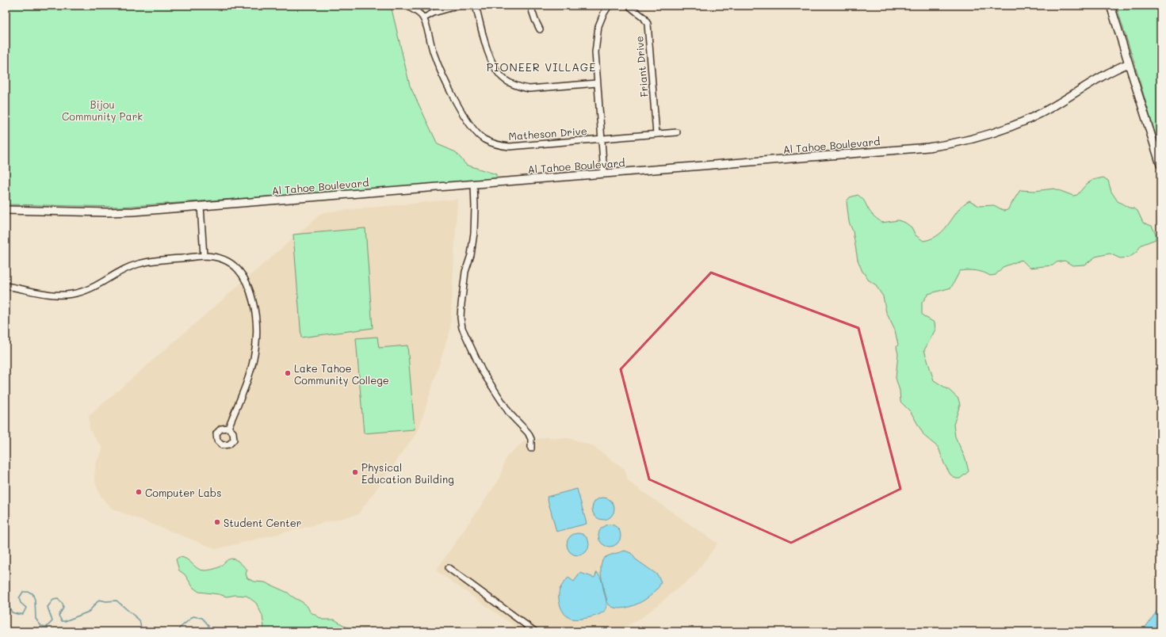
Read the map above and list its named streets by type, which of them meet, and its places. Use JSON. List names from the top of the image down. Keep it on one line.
{"streets":{"main road":["Al Tahoe Boulevard"],"street":["Friant Drive","Matheson Drive"]},"crossings":[["Friant Drive","Matheson Drive"]],"districts":["PIONEER VILLAGE"],"parks":["Bijou Community Park"],"places":["Lake Tahoe Community College","Physical Education Building","Computer Labs","Student Center"]}
